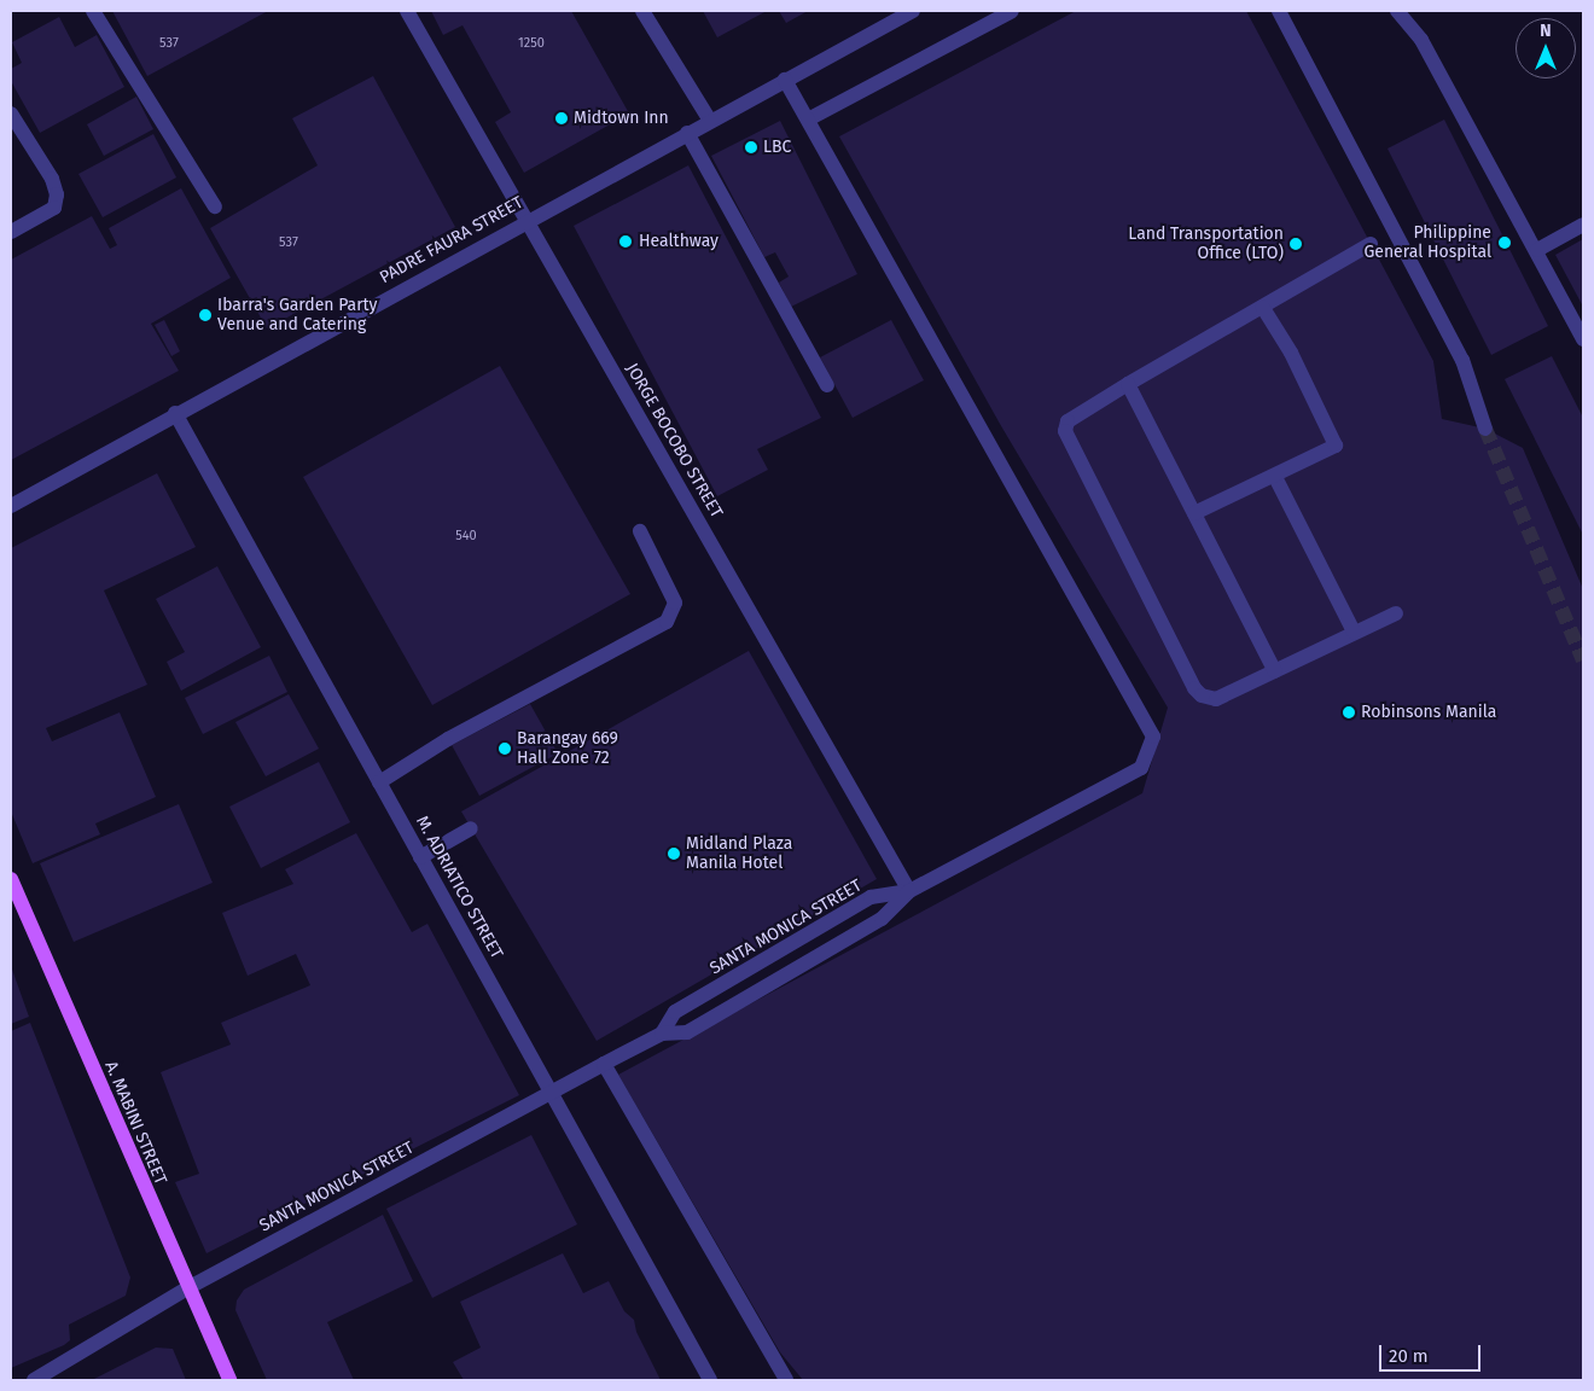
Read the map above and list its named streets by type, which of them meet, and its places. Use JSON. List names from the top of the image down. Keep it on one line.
{"streets":{"main road":["A. MABINI STREET"],"street":["PADRE FAURA STREET","JORGE BOCOBO STREET","M. ADRIATICO STREET","SANTA MONICA STREET"]},"crossings":[["PADRE FAURA STREET","JORGE BOCOBO STREET"],["PADRE FAURA STREET","M. ADRIATICO STREET"],["JORGE BOCOBO STREET","SANTA MONICA STREET"],["M. ADRIATICO STREET","SANTA MONICA STREET"],["SANTA MONICA STREET","A. MABINI STREET"]],"places":["Midtown Inn","LBC","Healthway","Philippine General Hospital","Land Transportation Office (LTO)","Ibarra's Garden Party Venue and Catering","Robinsons Manila","Barangay 669 Hall Zone 72","Midland Plaza Manila Hotel"],"house_numbers":["537","1250","537","540"],"scale_bar":"20 m","north":"top"}
